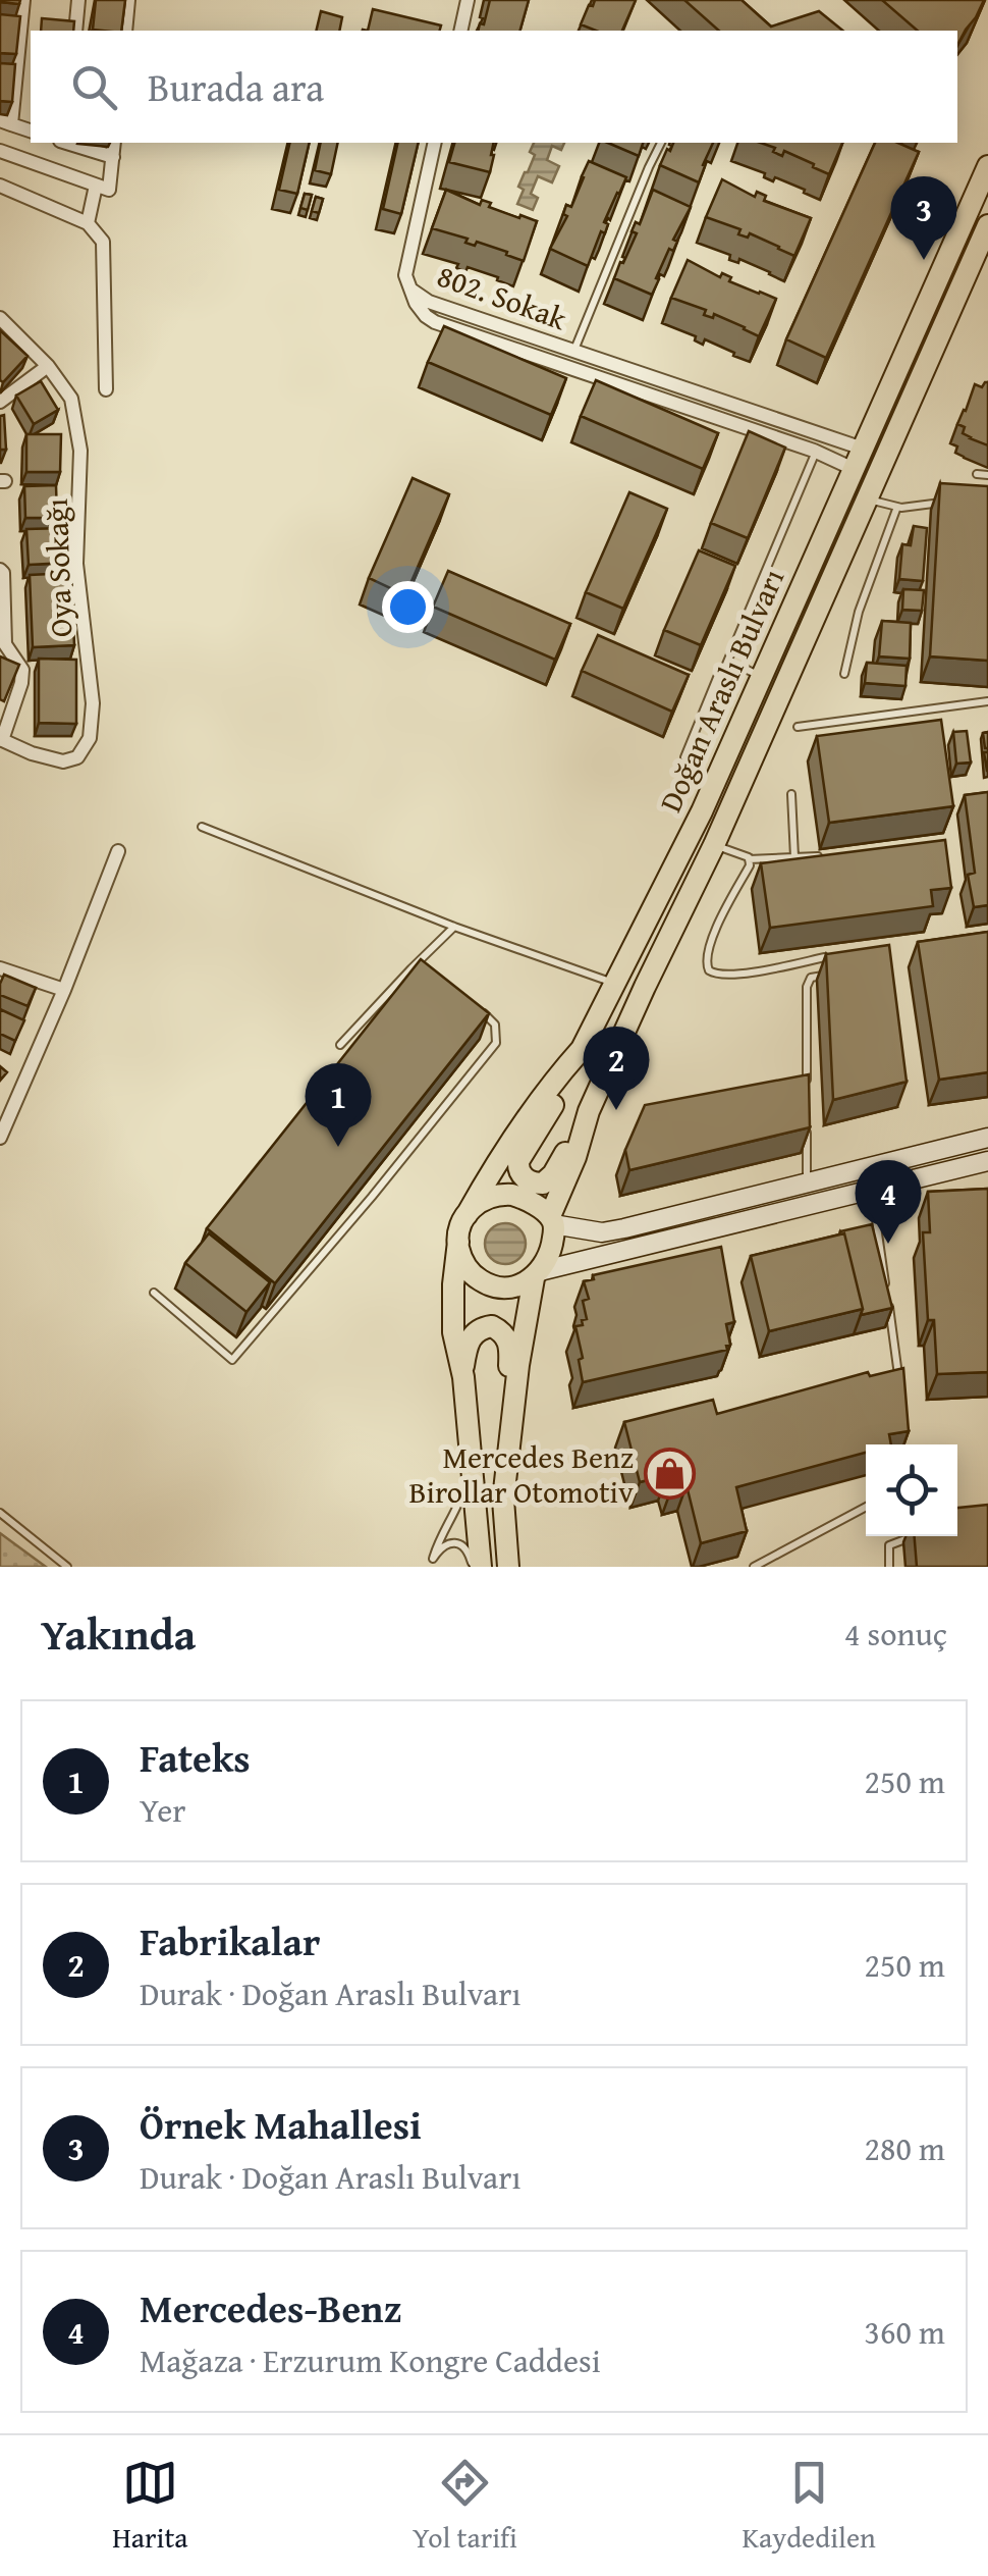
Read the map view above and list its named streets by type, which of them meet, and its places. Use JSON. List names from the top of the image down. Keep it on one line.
{"streets":{"main road":["Doğan Araslı Bulvarı"],"street":["802. Sokak","Oya Sokağı"]},"crossings":[["802. Sokak","Doğan Araslı Bulvarı"]],"places":{"shop":["Mercedes Benz Birollar Otomotiv"]},"page":{"search":"Burada ara","pins":["3","2","1","4"],"heading":["Yakında","4 sonuç"],"list":[{"mark":"1","name":"Fateks","note":"Yer","value":"250 m"},{"mark":"2","name":"Fabrikalar","note":"Durak · Doğan Araslı Bulvarı","value":"250 m"},{"mark":"3","name":"Örnek Mahallesi","note":"Durak · Doğan Araslı Bulvarı","value":"280 m"},{"mark":"4","name":"Mercedes-Benz","note":"Mağaza · Erzurum Kongre Caddesi","value":"360 m"}],"nav":["Harita","Yol tarifi","Kaydedilen"]}}
